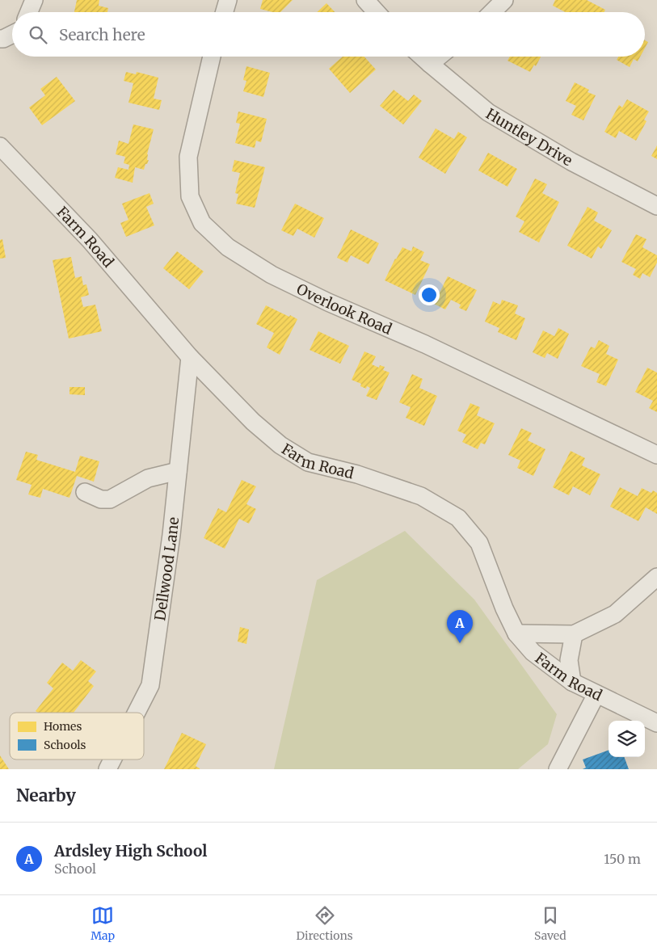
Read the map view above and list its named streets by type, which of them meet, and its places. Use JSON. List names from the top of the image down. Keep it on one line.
{"streets":{"street":["Huntley Drive","Farm Road","Overlook Road","Dellwood Lane"]},"crossings":[["Farm Road","Dellwood Lane"]],"legend":["Homes","Schools"],"page":{"search":"Search here","pins":"A","heading":"Nearby","list":[{"mark":"A","name":"Ardsley High School","note":"School","value":"150 m"}],"nav":["Map","Directions","Saved"]}}
